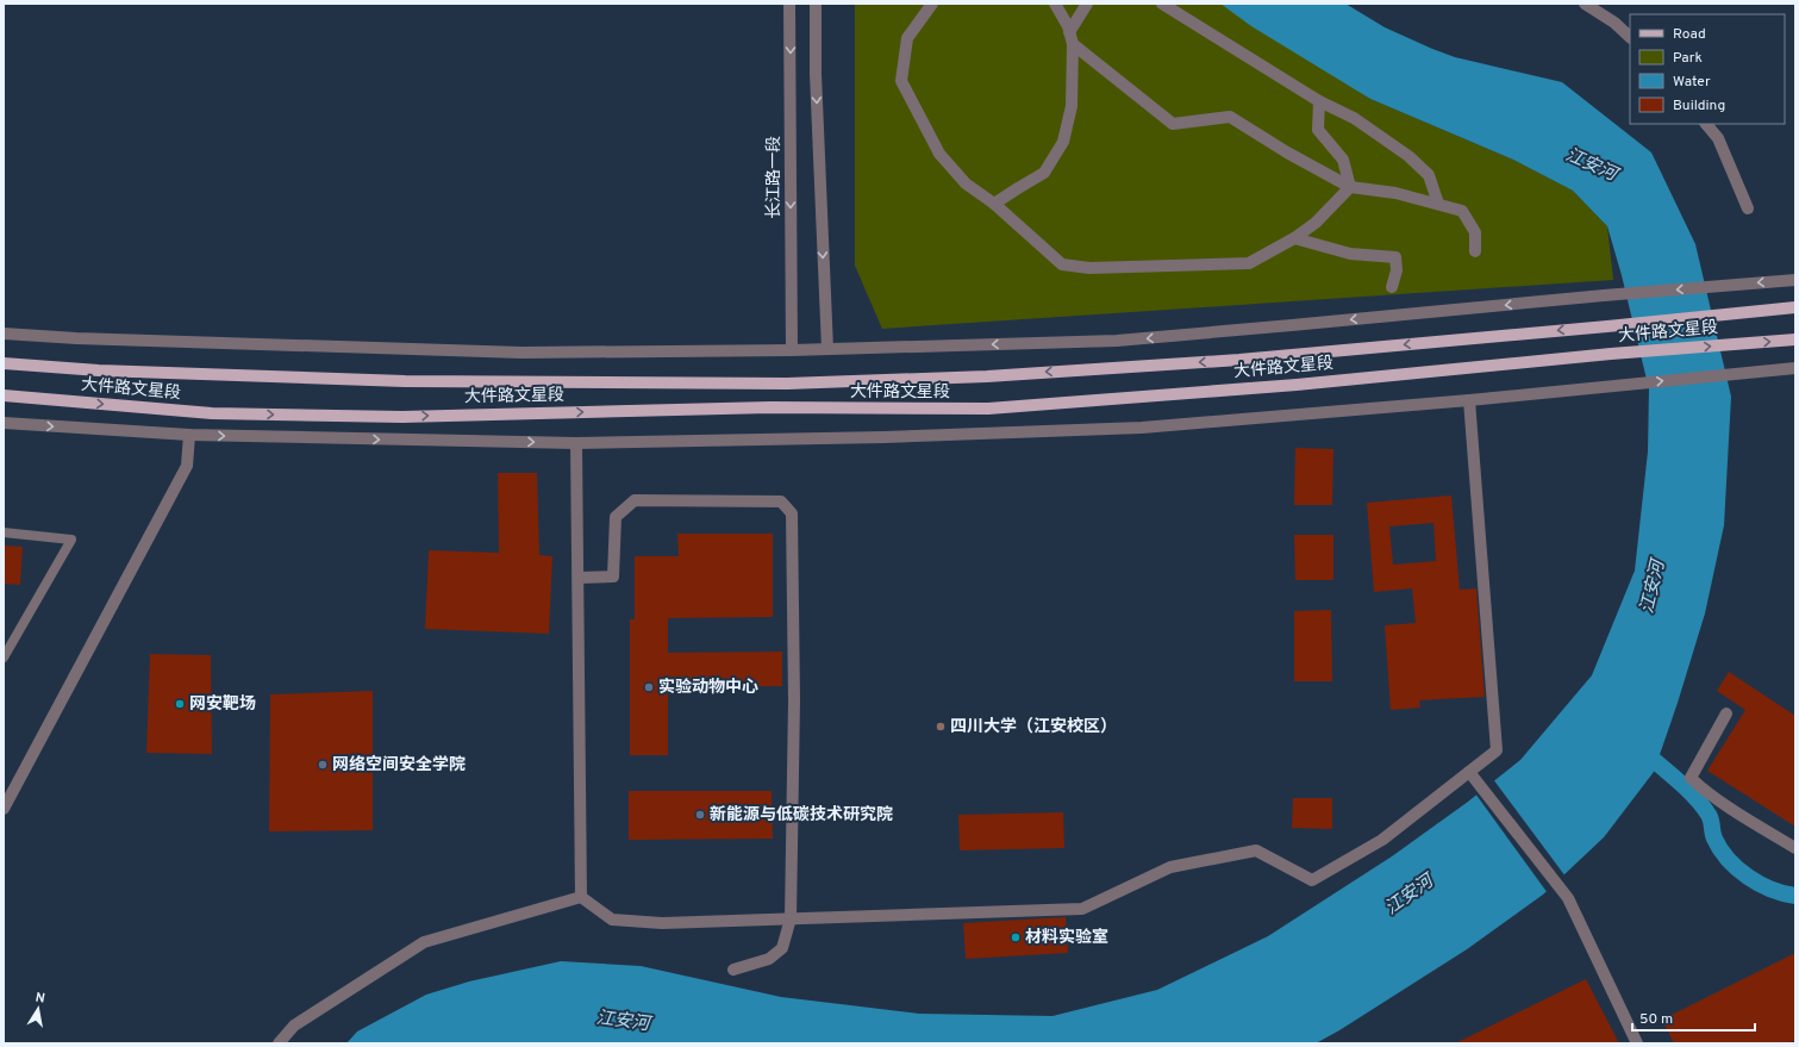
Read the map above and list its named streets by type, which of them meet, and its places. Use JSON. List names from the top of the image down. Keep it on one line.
{"streets":{"main road":["大件路文星段"],"street":["长江路一段"]},"water":["江安河"],"places":["实验动物中心","网安靶场","四川大学（江安校区）","网络空间安全学院","新能源与低碳技术研究院","材料实验室"],"legend":["Road","Park","Water","Building"],"scale_bar":"50 m","north":"top"}
